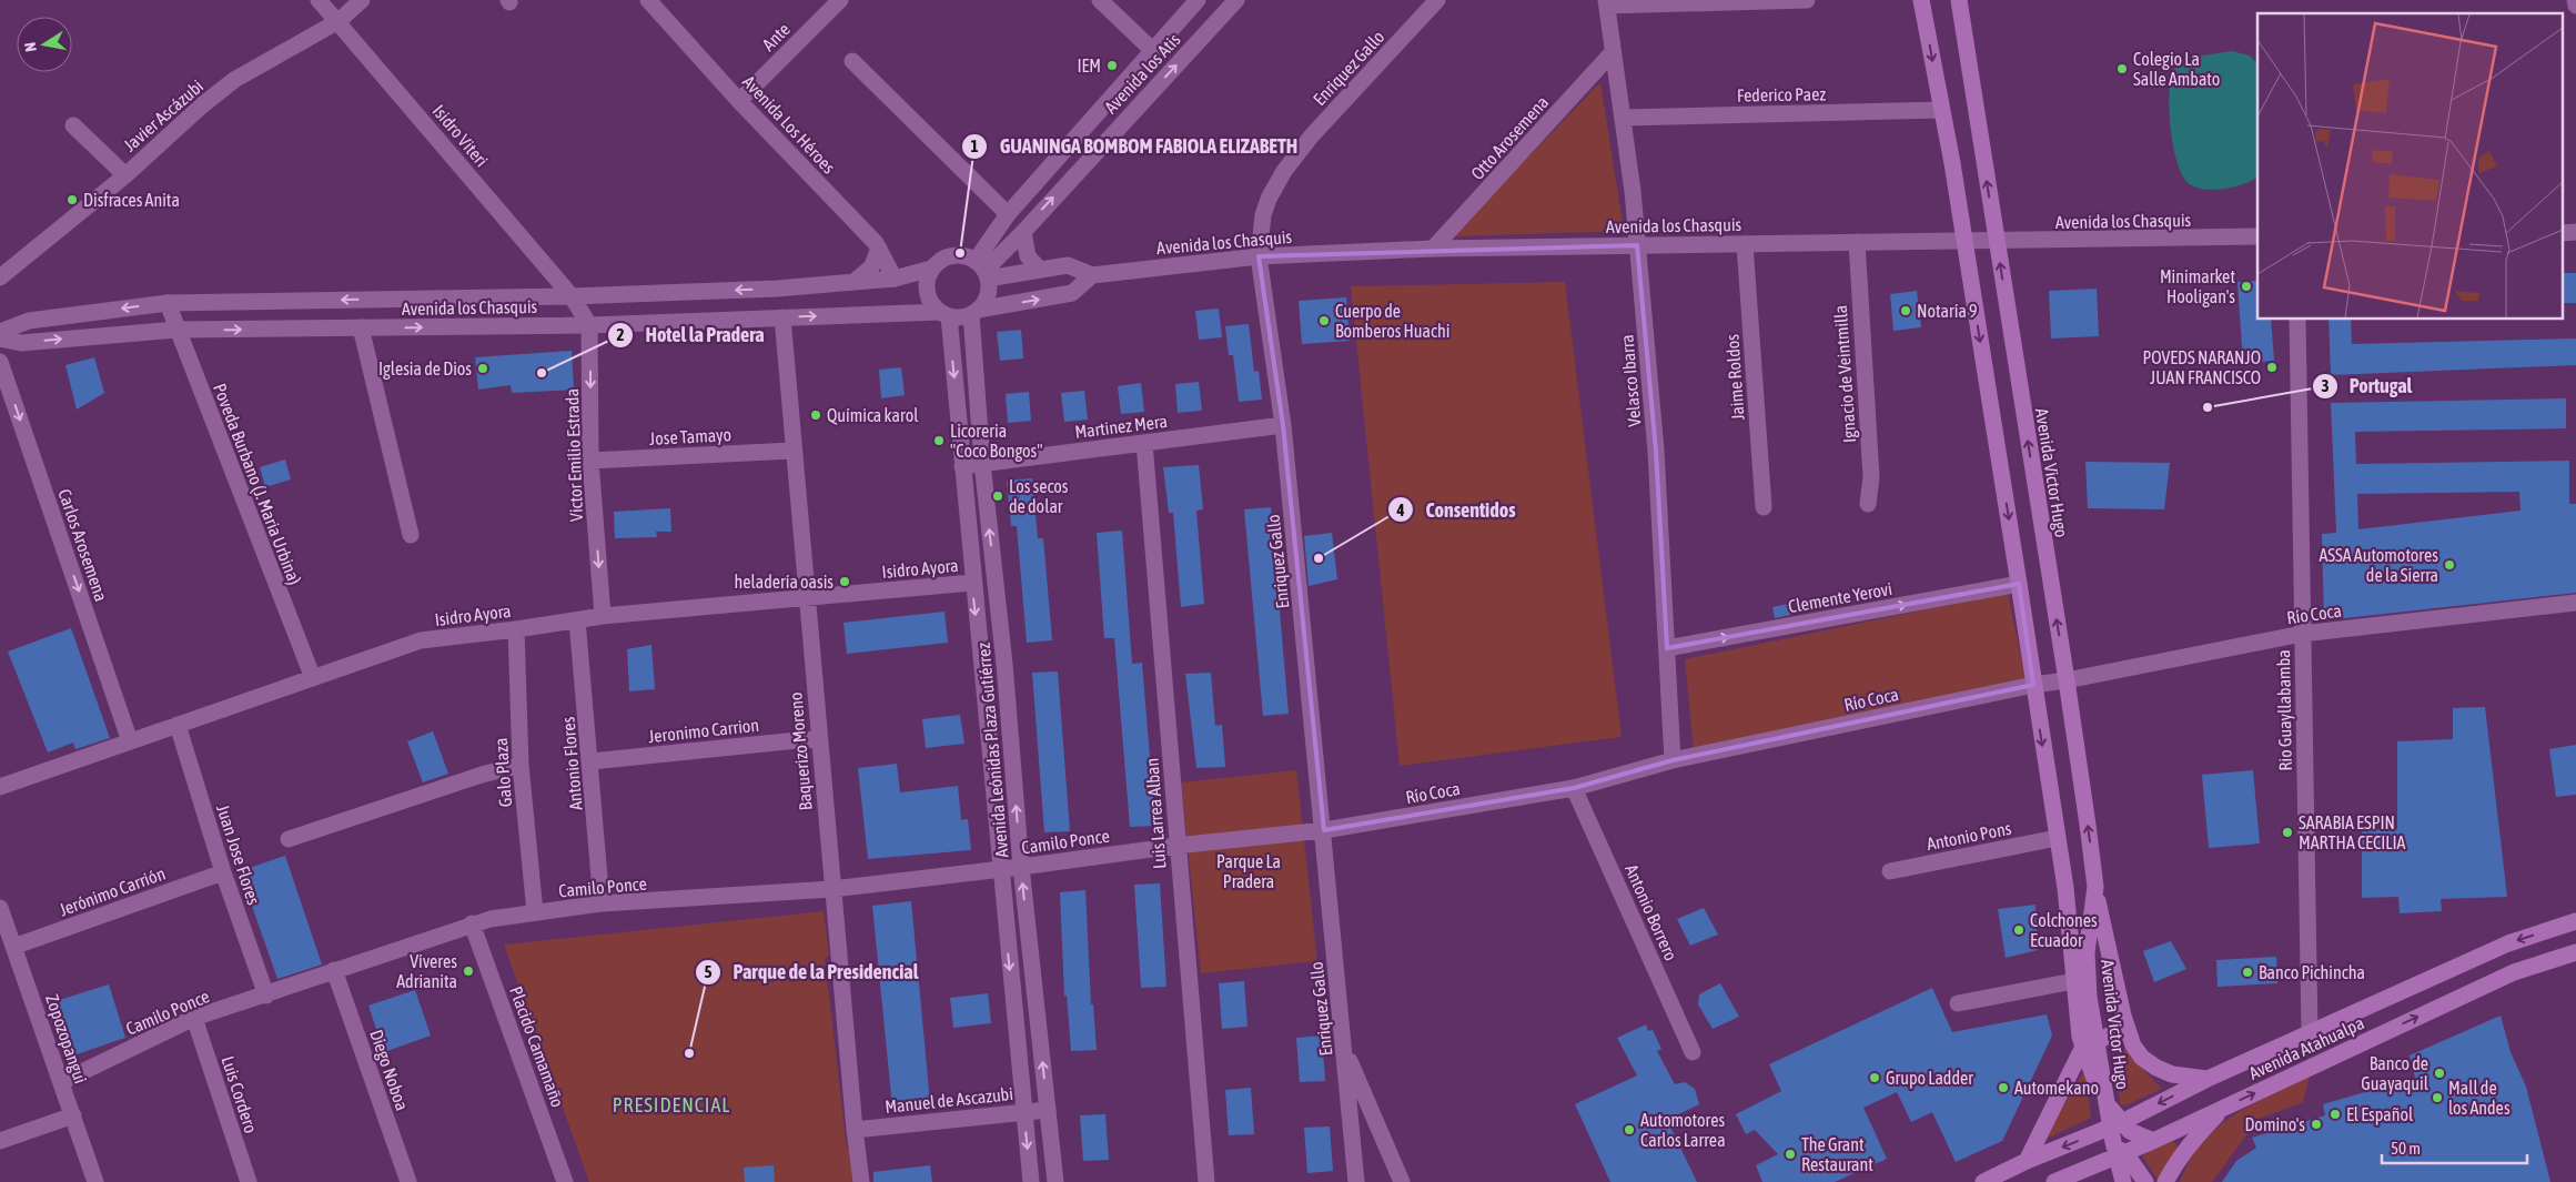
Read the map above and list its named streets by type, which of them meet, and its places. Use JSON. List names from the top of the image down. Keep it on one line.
{"streets":{"main road":["Avenida Victor Hugo","Avenida Atahualpa"],"street":["Ante","Enriquez Gallo","Avenida los Atis","Federico Paez","Javier Ascázubi","Avenida Los Héroes","Isidro Viteri","Otto Arosemena","Avenida los Chasquis","Ignacio de Veintmilla","Jaime Roldos","Velasco Ibarra","Martinez Mera","Jose Tamayo","Victor Emilio Estrada","Poveda Burbano (J. Maria Urbina)","Carlos Arosemena","Isidro Ayora","Clemente Yerovi","Río Coca","Rio Guayllabamba","Jeronimo Carrion","Avenida Leónidas Plaza Gutiérrez","Baquerizo Moreno","Antonio Flores","Galo Plaza","Luis Larrea Alban","Antonio Pons","Camilo Ponce","Juan Jose Flores","Jerónimo Carrión","Antonio Borrero","Zopozopangui","Placido Camamaño","Diego Noboa","Luis Cordero","Manuel de Ascazubi"]},"crossings":[["Ante","Avenida Los Héroes"],["Enriquez Gallo","Avenida los Chasquis"],["Enriquez Gallo","Martinez Mera"],["Enriquez Gallo","Río Coca"],["Avenida los Atis","Avenida los Chasquis"],["Avenida los Atis","Avenida Leónidas Plaza Gutiérrez"],["Federico Paez","Velasco Ibarra"],["Federico Paez","Avenida Victor Hugo"],["Javier Ascázubi","Isidro Viteri"],["Avenida Los Héroes","Avenida los Chasquis"],["Isidro Viteri","Avenida los Chasquis"],["Otto Arosemena","Avenida los Chasquis"],["Otto Arosemena","Velasco Ibarra"],["Avenida los Chasquis","Ignacio de Veintmilla"],["Avenida los Chasquis","Jaime Roldos"],["Avenida los Chasquis","Velasco Ibarra"],["Avenida los Chasquis","Victor Emilio Estrada"],["Avenida los Chasquis","Avenida Victor Hugo"],["Avenida los Chasquis","Poveda Burbano (J. Maria Urbina)"],["Avenida los Chasquis","Avenida Leónidas Plaza Gutiérrez"],["Avenida los Chasquis","Baquerizo Moreno"],["Velasco Ibarra","Clemente Yerovi"],["Velasco Ibarra","Río Coca"],["Martinez Mera","Avenida Leónidas Plaza Gutiérrez"],["Martinez Mera","Luis Larrea Alban"],["Jose Tamayo","Victor Emilio Estrada"],["Jose Tamayo","Baquerizo Moreno"],["Victor Emilio Estrada","Isidro Ayora"],["Avenida Victor Hugo","Clemente Yerovi"],["Avenida Victor Hugo","Río Coca"],["Avenida Victor Hugo","Antonio Pons"],["Avenida Victor Hugo","Avenida Atahualpa"],["Poveda Burbano (J. Maria Urbina)","Isidro Ayora"],["Carlos Arosemena","Isidro Ayora"],["Isidro Ayora","Avenida Leónidas Plaza Gutiérrez"],["Isidro Ayora","Baquerizo Moreno"],["Isidro Ayora","Antonio Flores"],["Isidro Ayora","Galo Plaza"],["Isidro Ayora","Juan Jose Flores"],["Río Coca","Rio Guayllabamba"],["Río Coca","Luis Larrea Alban"],["Río Coca","Camilo Ponce"],["Río Coca","Antonio Borrero"],["Rio Guayllabamba","Avenida Atahualpa"],["Jeronimo Carrion","Baquerizo Moreno"],["Jeronimo Carrion","Antonio Flores"],["Avenida Leónidas Plaza Gutiérrez","Camilo Ponce"],["Avenida Leónidas Plaza Gutiérrez","Manuel de Ascazubi"],["Baquerizo Moreno","Camilo Ponce"],["Baquerizo Moreno","Manuel de Ascazubi"],["Antonio Flores","Camilo Ponce"],["Galo Plaza","Camilo Ponce"],["Luis Larrea Alban","Camilo Ponce"],["Camilo Ponce","Juan Jose Flores"],["Camilo Ponce","Zopozopangui"],["Camilo Ponce","Placido Camamaño"],["Camilo Ponce","Diego Noboa"],["Camilo Ponce","Luis Cordero"],["Juan Jose Flores","Jerónimo Carrión"],["Jerónimo Carrión","Zopozopangui"]],"one_way":["Victor Emilio Estrada","Carlos Arosemena","Clemente Yerovi"],"districts":["PRESIDENCIAL"],"parks":["Parque La Pradera"],"places":["IEM","Colegio La Salle Ambato","Disfraces Anita","GUANINGA BOMBOM FABIOLA ELIZABETH","Minimarket Hooligan's","Notaría 9","Cuerpo de Bomberos Huachi","POVEDS NARANJO JUAN FRANCISCO","Iglesia de Dios","Hotel la Pradera","Portugal","Química karol","Licoreria \"Coco Bongos\"","Los secos de dolar","Consentidos","ASSA Automotores de la Sierra","heladería oasis","SARABIA ESPIN MARTHA CECILIA","Colchones Ecuador","Víveres Adrianita","Banco Pichincha","Parque de la Presidencial","Banco de Guayaquil","Grupo Ladder","Automekano","Mall de los Andes","El Español","Domino's","Automotores Carlos Larrea","The Grant Restaurant"],"scale_bar":"50 m","north":"left"}
